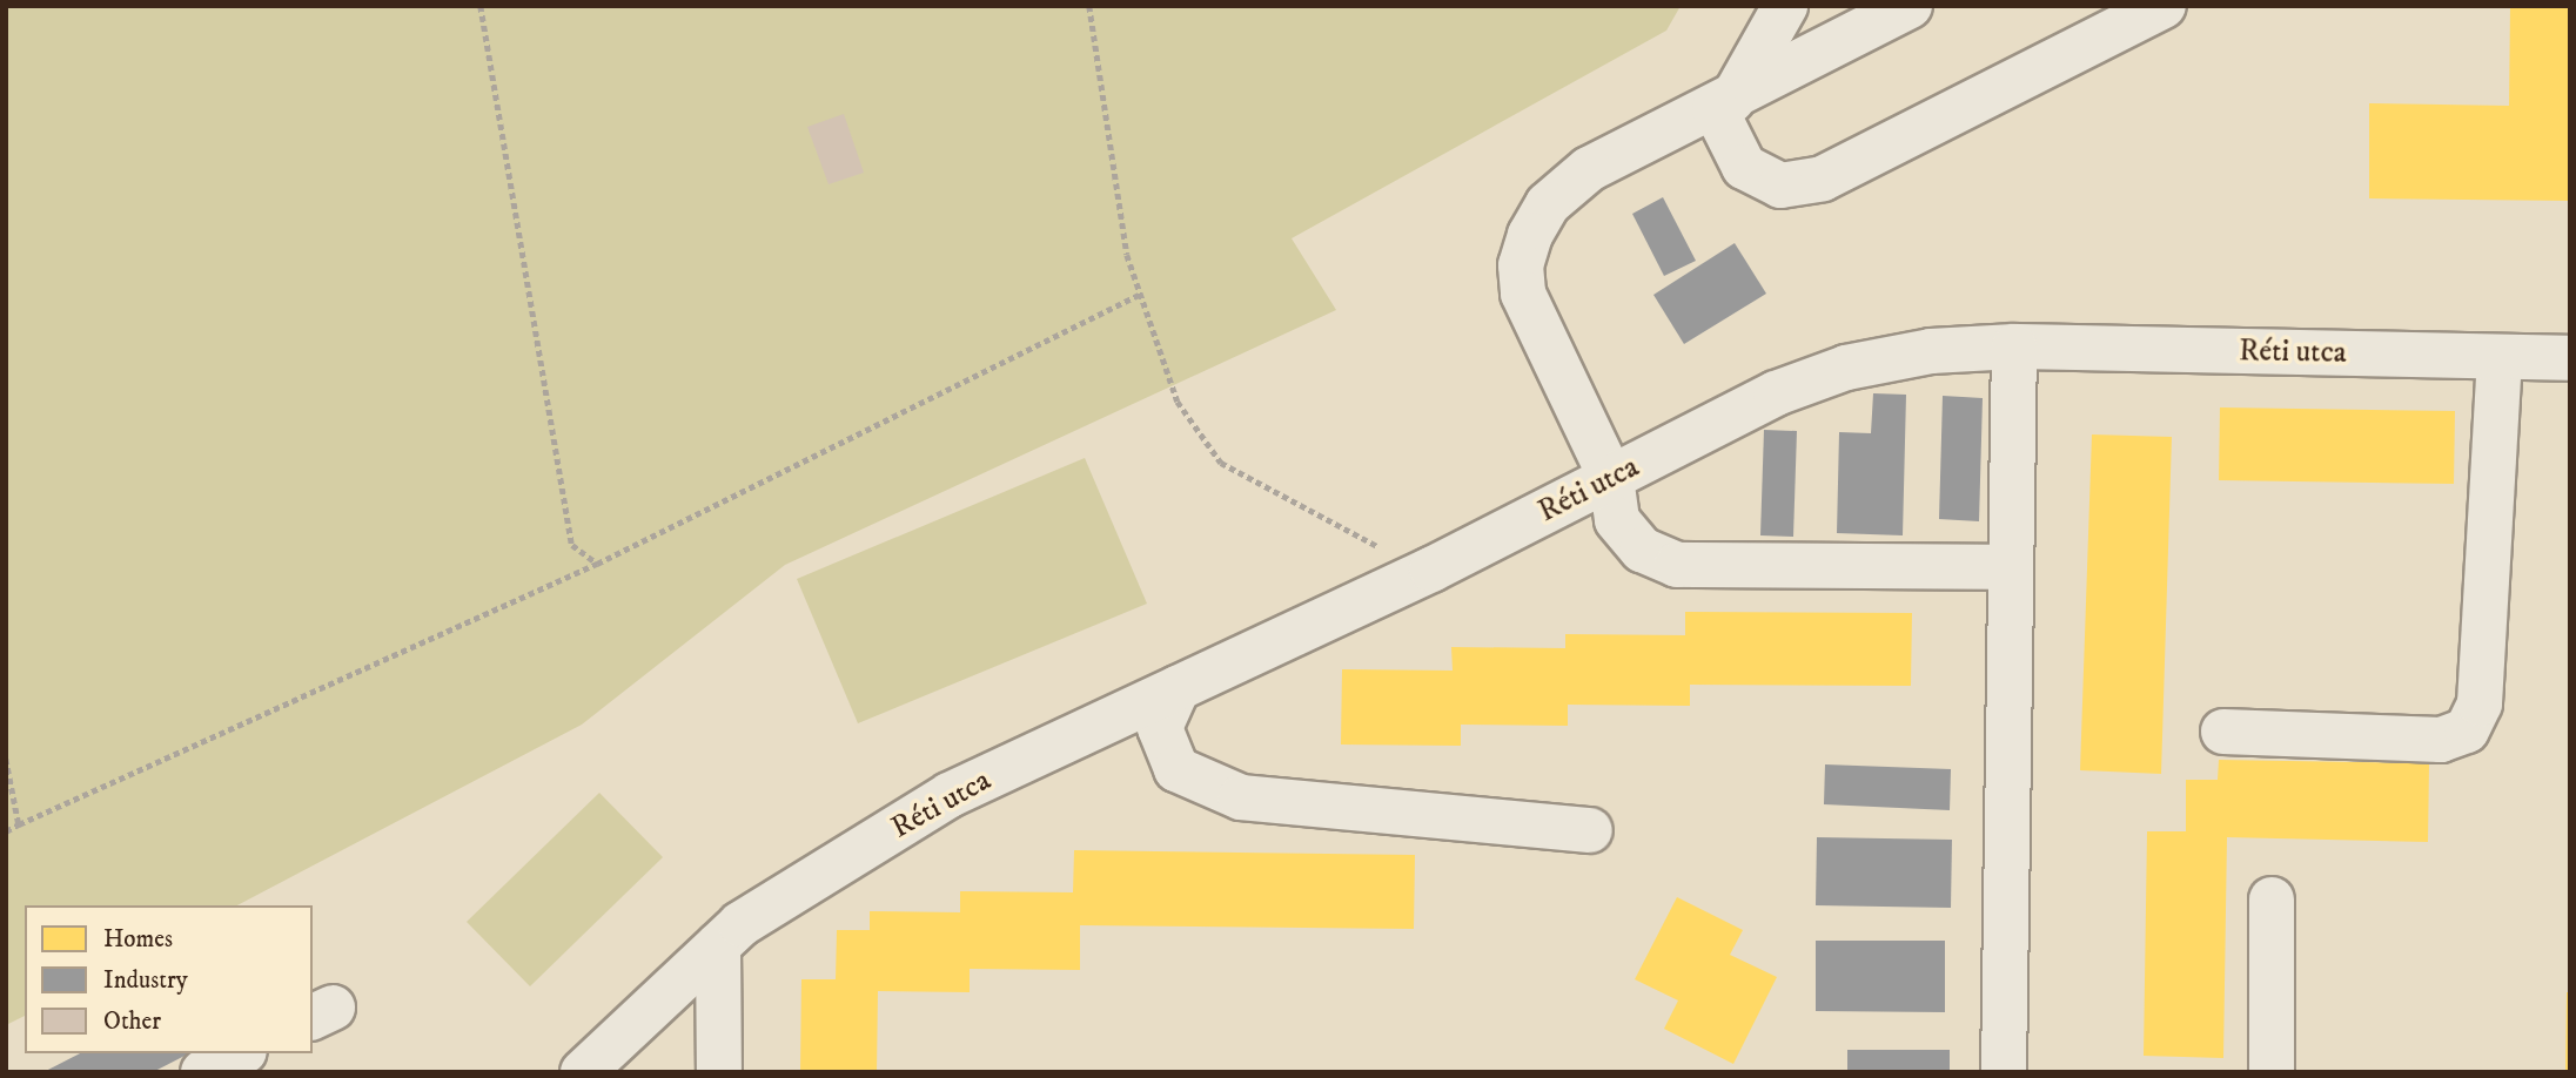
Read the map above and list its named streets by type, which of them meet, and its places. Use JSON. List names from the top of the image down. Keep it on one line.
{"streets":{"street":["Réti utca"]},"legend":["Homes","Industry","Other"]}
